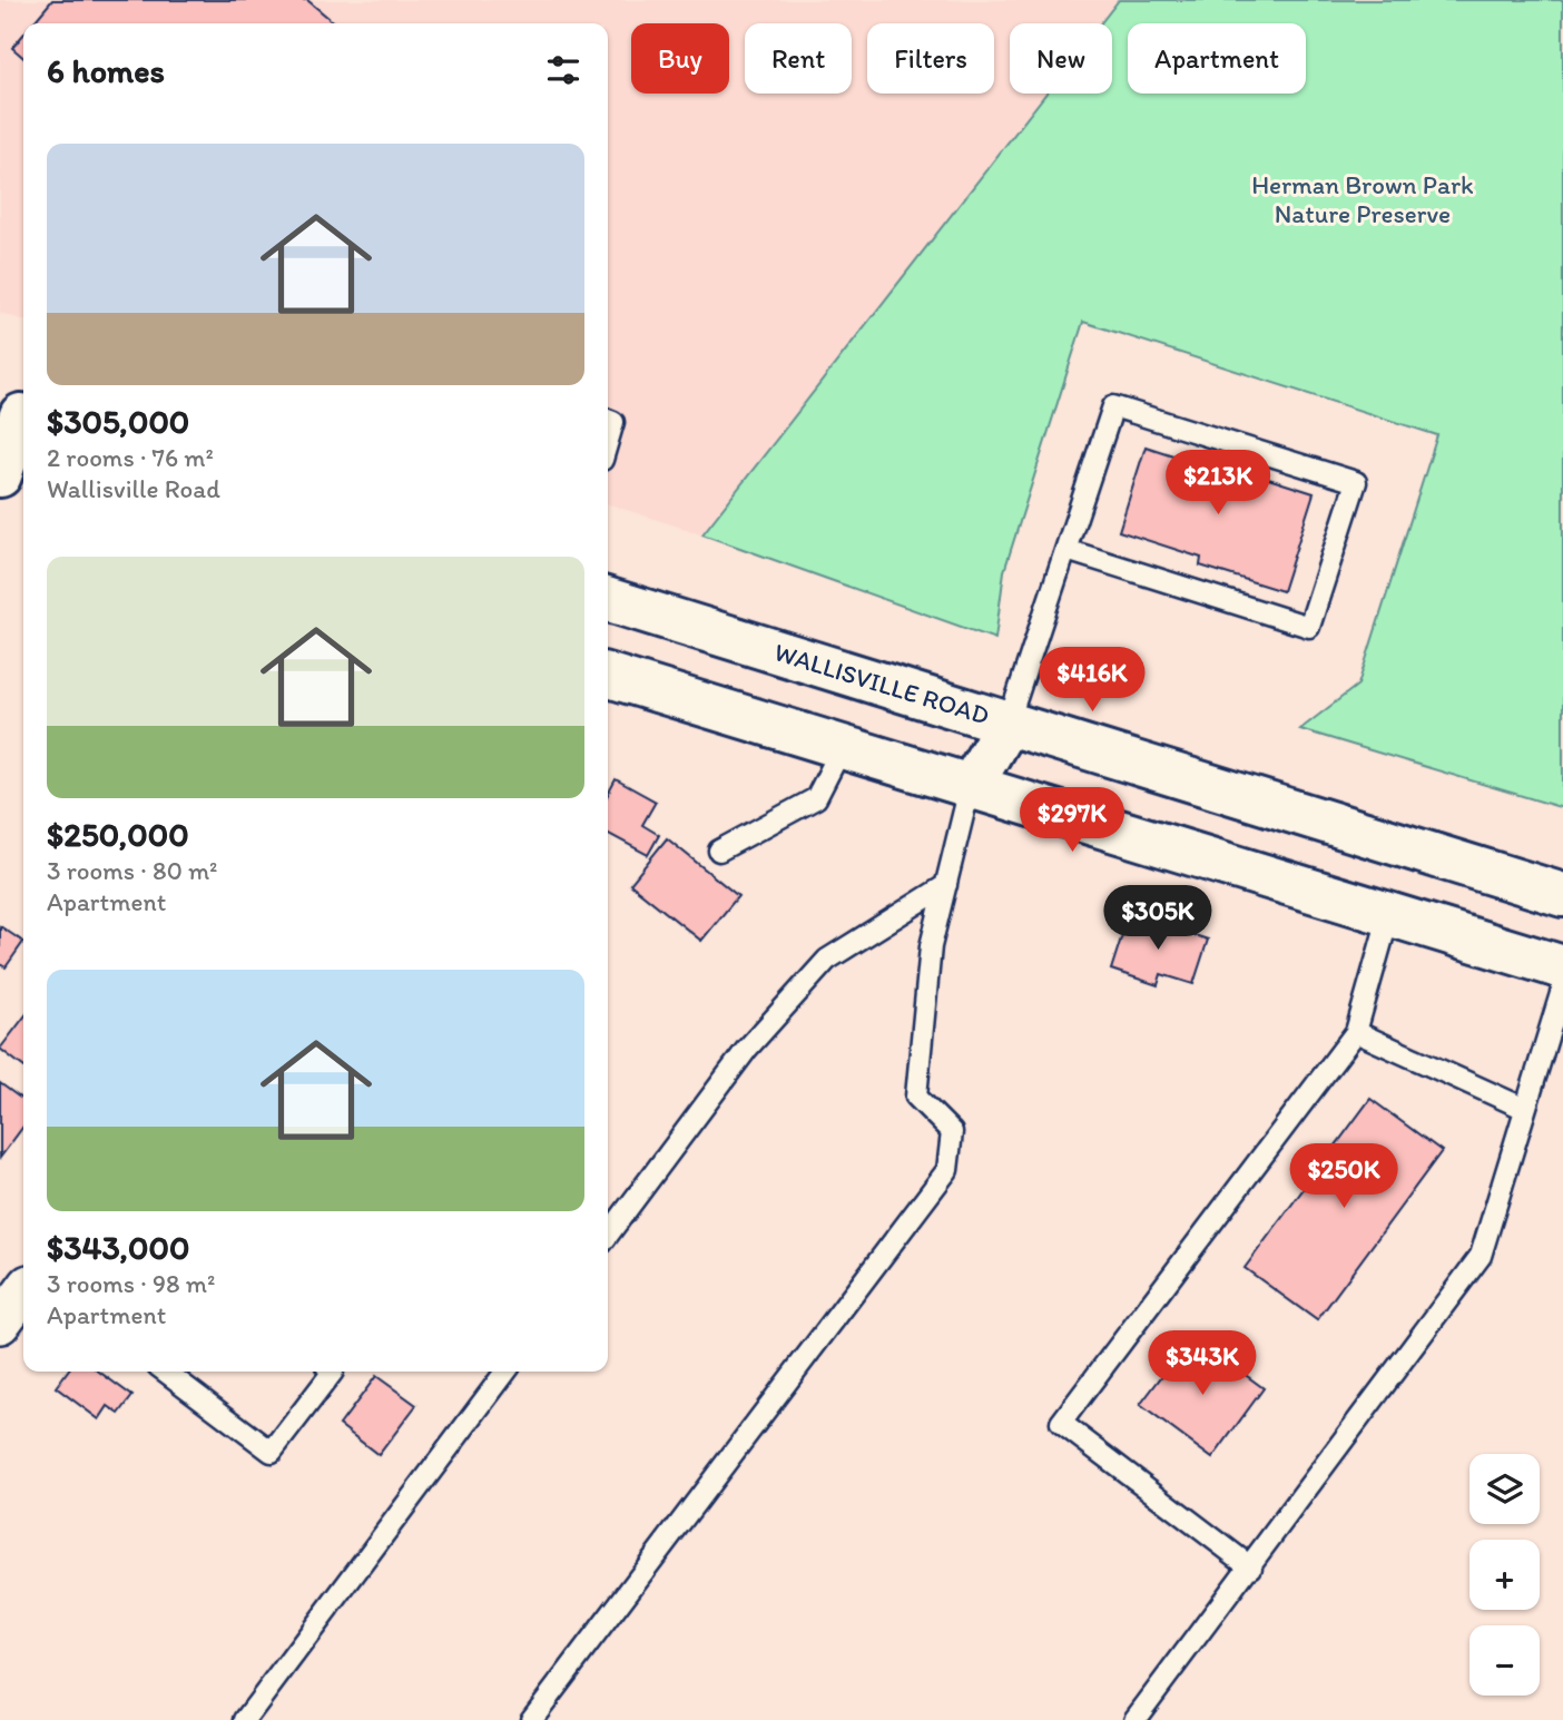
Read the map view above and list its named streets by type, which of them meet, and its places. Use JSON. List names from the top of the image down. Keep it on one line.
{"streets":{"main road":["WALLISVILLE ROAD"]},"parks":["Herman Brown Park Nature Preserve"],"page":{"chip":["Buy","Rent","Filters","New","Apartment"],"heading":"6 homes","list":[{"name":"$305,000","note":"2 rooms · 76 m² · Wallisville Road"},{"name":"$250,000","note":"3 rooms · 80 m² · Apartment"},{"name":"$343,000","note":"3 rooms · 98 m² · Apartment"}],"price":["$213K","$416K","$297K","$305K","$250K","$343K"],"map_buttons":["+","−"]}}
